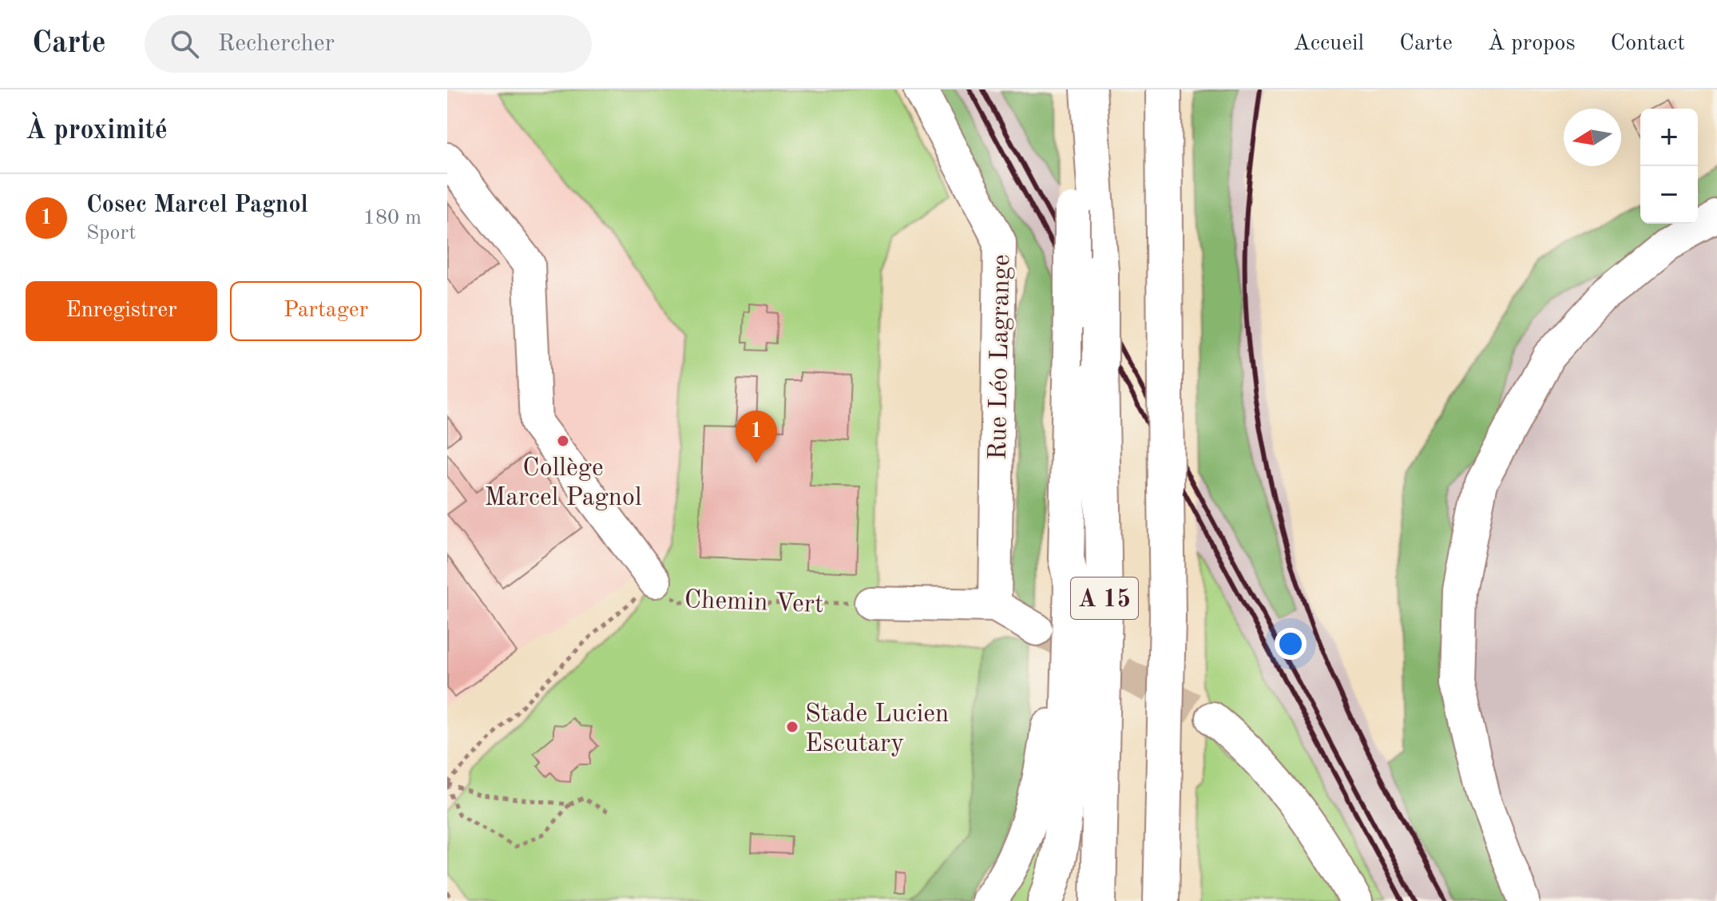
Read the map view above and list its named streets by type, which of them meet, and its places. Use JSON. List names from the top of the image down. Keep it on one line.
{"streets":{"highway":["A 15"],"street":["Rue Léo Lagrange"],"path":["Chemin Vert"]},"places":["Collège Marcel Pagnol","Stade Lucien Escutary"],"north":"left","page":{"header":"Carte","search":"Rechercher","nav":["Accueil","Carte","À propos","Contact"],"heading":"À proximité","map_buttons":["+","−"],"list":[{"mark":"1","name":"Cosec Marcel Pagnol","note":"Sport","value":"180 m"}],"buttons":["Enregistrer","Partager"],"pins":"1"}}
